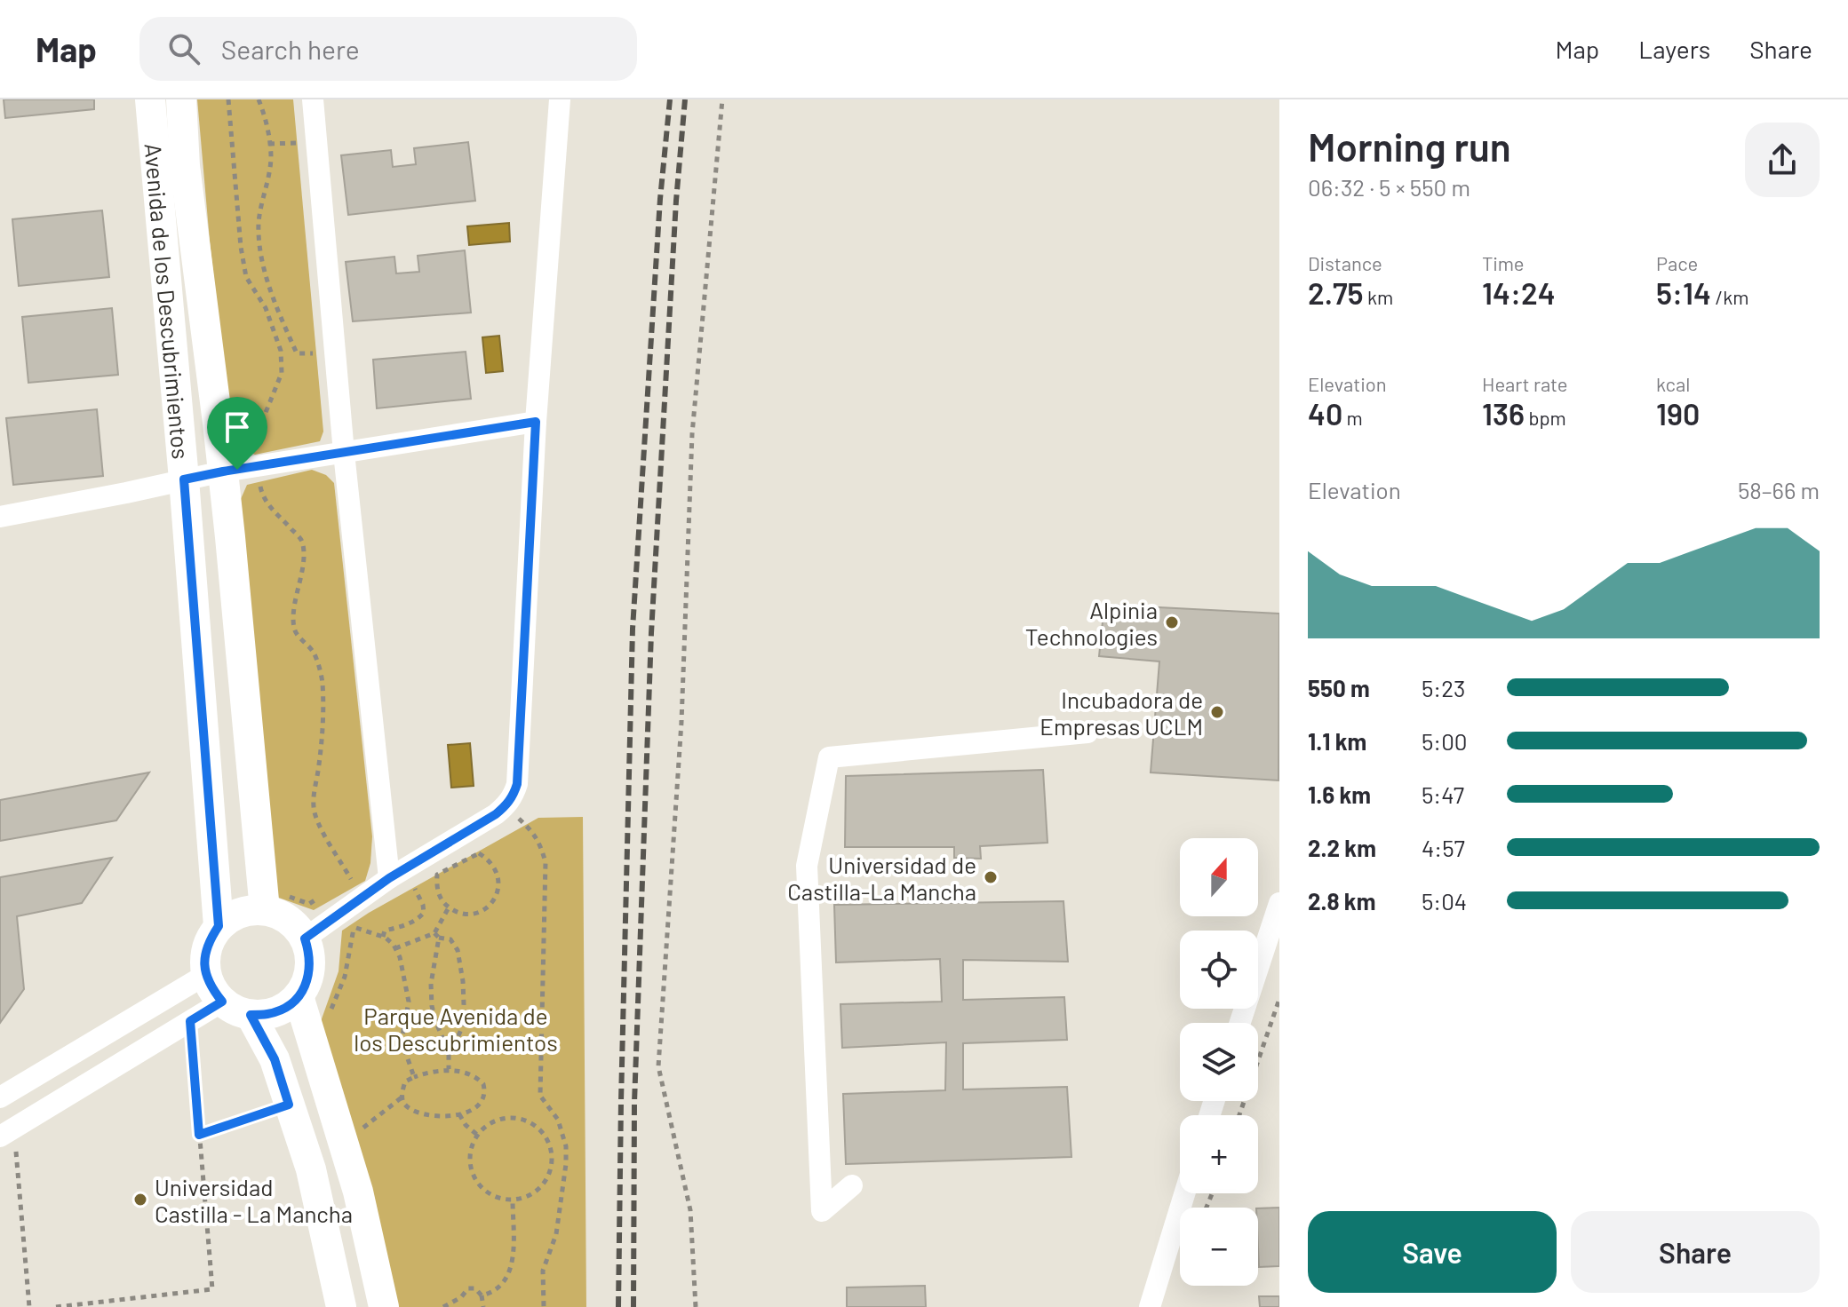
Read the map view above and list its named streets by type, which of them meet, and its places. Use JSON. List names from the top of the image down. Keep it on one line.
{"streets":{"street":["Avenida de los Descubrimientos"]},"parks":["Parque Avenida de los Descubrimientos"],"places":["Alpinia Technologies","Incubadora de Empresas UCLM","Universidad de Castilla-La Mancha","Universidad Castilla - La Mancha"],"north":"top","page":{"header":"Map","search":"Search here","nav":["Map","Layers","Share"],"heading":["Morning run","06:32 · 5 × 550 m"],"stats":[["Distance","2.75 km"],["Time","14:24"],["Pace","5:14 /km"],["Elevation","40 m"],["Heart rate","136 bpm"],["kcal","190"]],"chart":["Elevation","58–66 m"],"list":[{"name":"550 m","note":"5:23"},{"name":"1.1 km","note":"5:00"},{"name":"1.6 km","note":"5:47"},{"name":"2.2 km","note":"4:57"},{"name":"2.8 km","note":"5:04"}],"map_buttons":["+","−"],"buttons":["Save","Share"]}}
